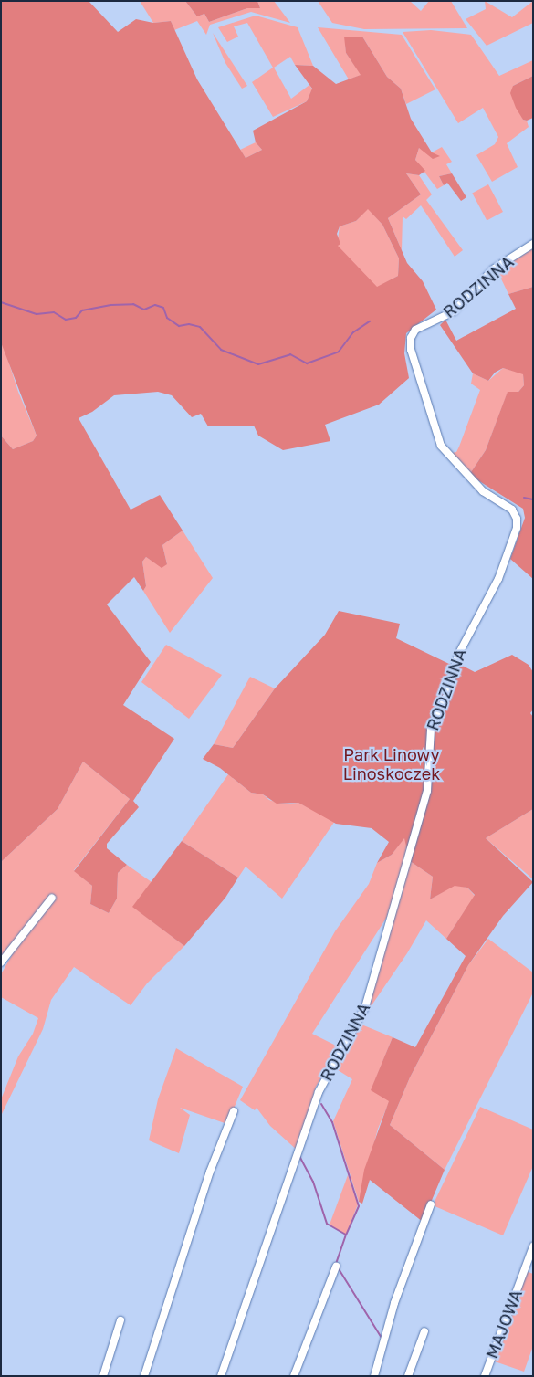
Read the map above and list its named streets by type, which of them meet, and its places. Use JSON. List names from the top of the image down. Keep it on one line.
{"streets":{"street":["RODZINNA","MAJOWA"]},"parks":["Park Linowy Linoskoczek"]}
